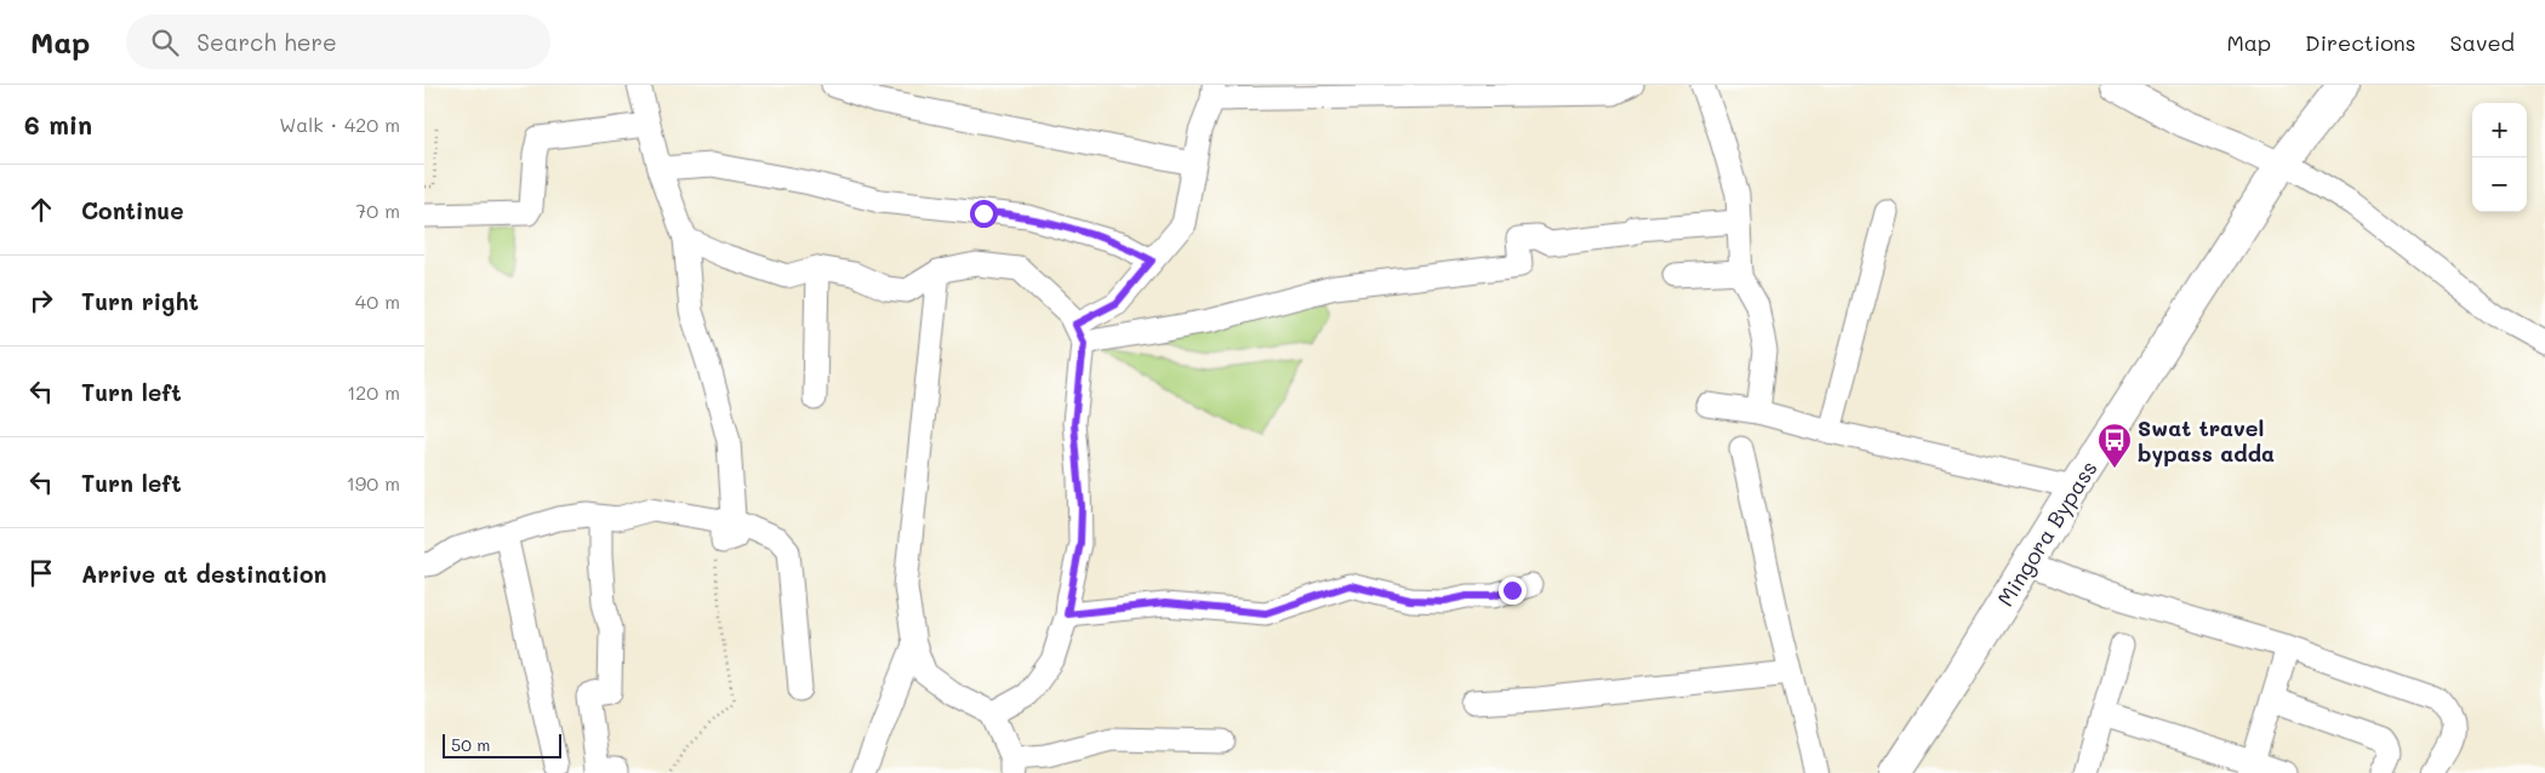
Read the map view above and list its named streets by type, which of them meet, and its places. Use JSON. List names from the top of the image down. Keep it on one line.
{"streets":{"highway":["Mingora Bypass"]},"places":{"bus stop":["Swat travel bypass adda"]},"scale_bar":"50 m","page":{"header":"Map","search":"Search here","nav":["Map","Directions","Saved"],"heading":["6 min","Walk · 420 m"],"map_buttons":["+","−"],"list":[["Continue","70 m"],["Turn right","40 m"],["Turn left","120 m"],["Turn left","190 m"],"Arrive at destination"],"scale":"50 m"}}
